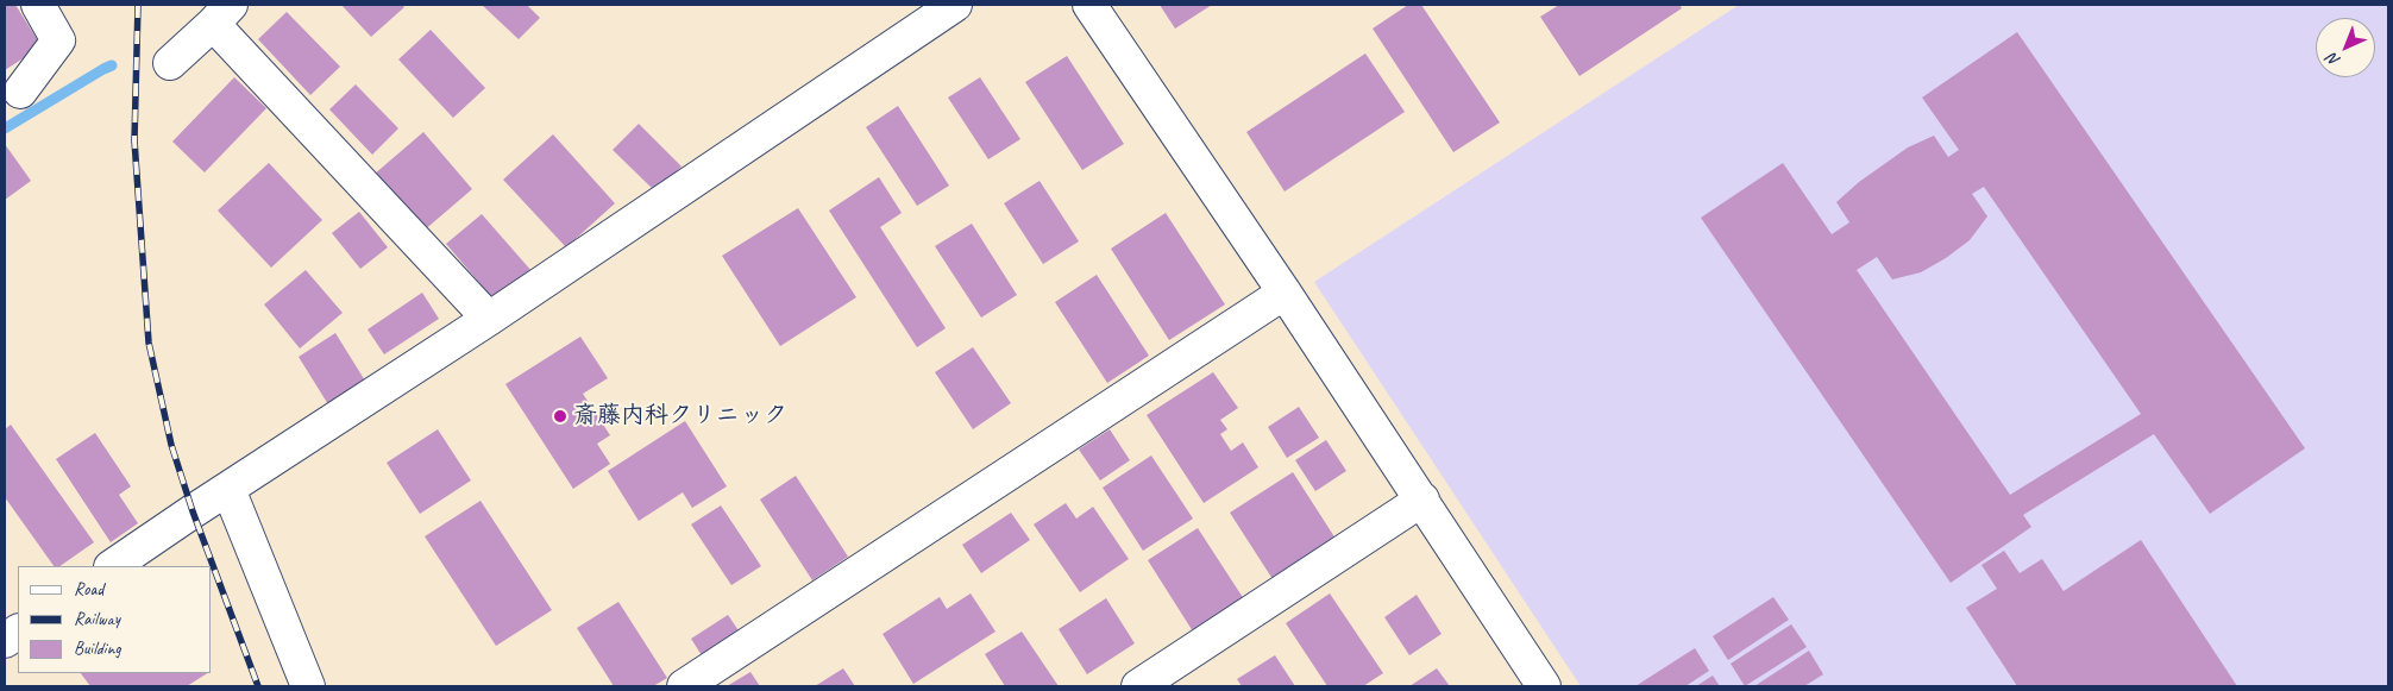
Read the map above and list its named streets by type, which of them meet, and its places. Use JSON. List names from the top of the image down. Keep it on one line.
{"places":["斎藤内科クリニック"],"legend":["Road","Railway","Building"],"north":"bottom left"}
